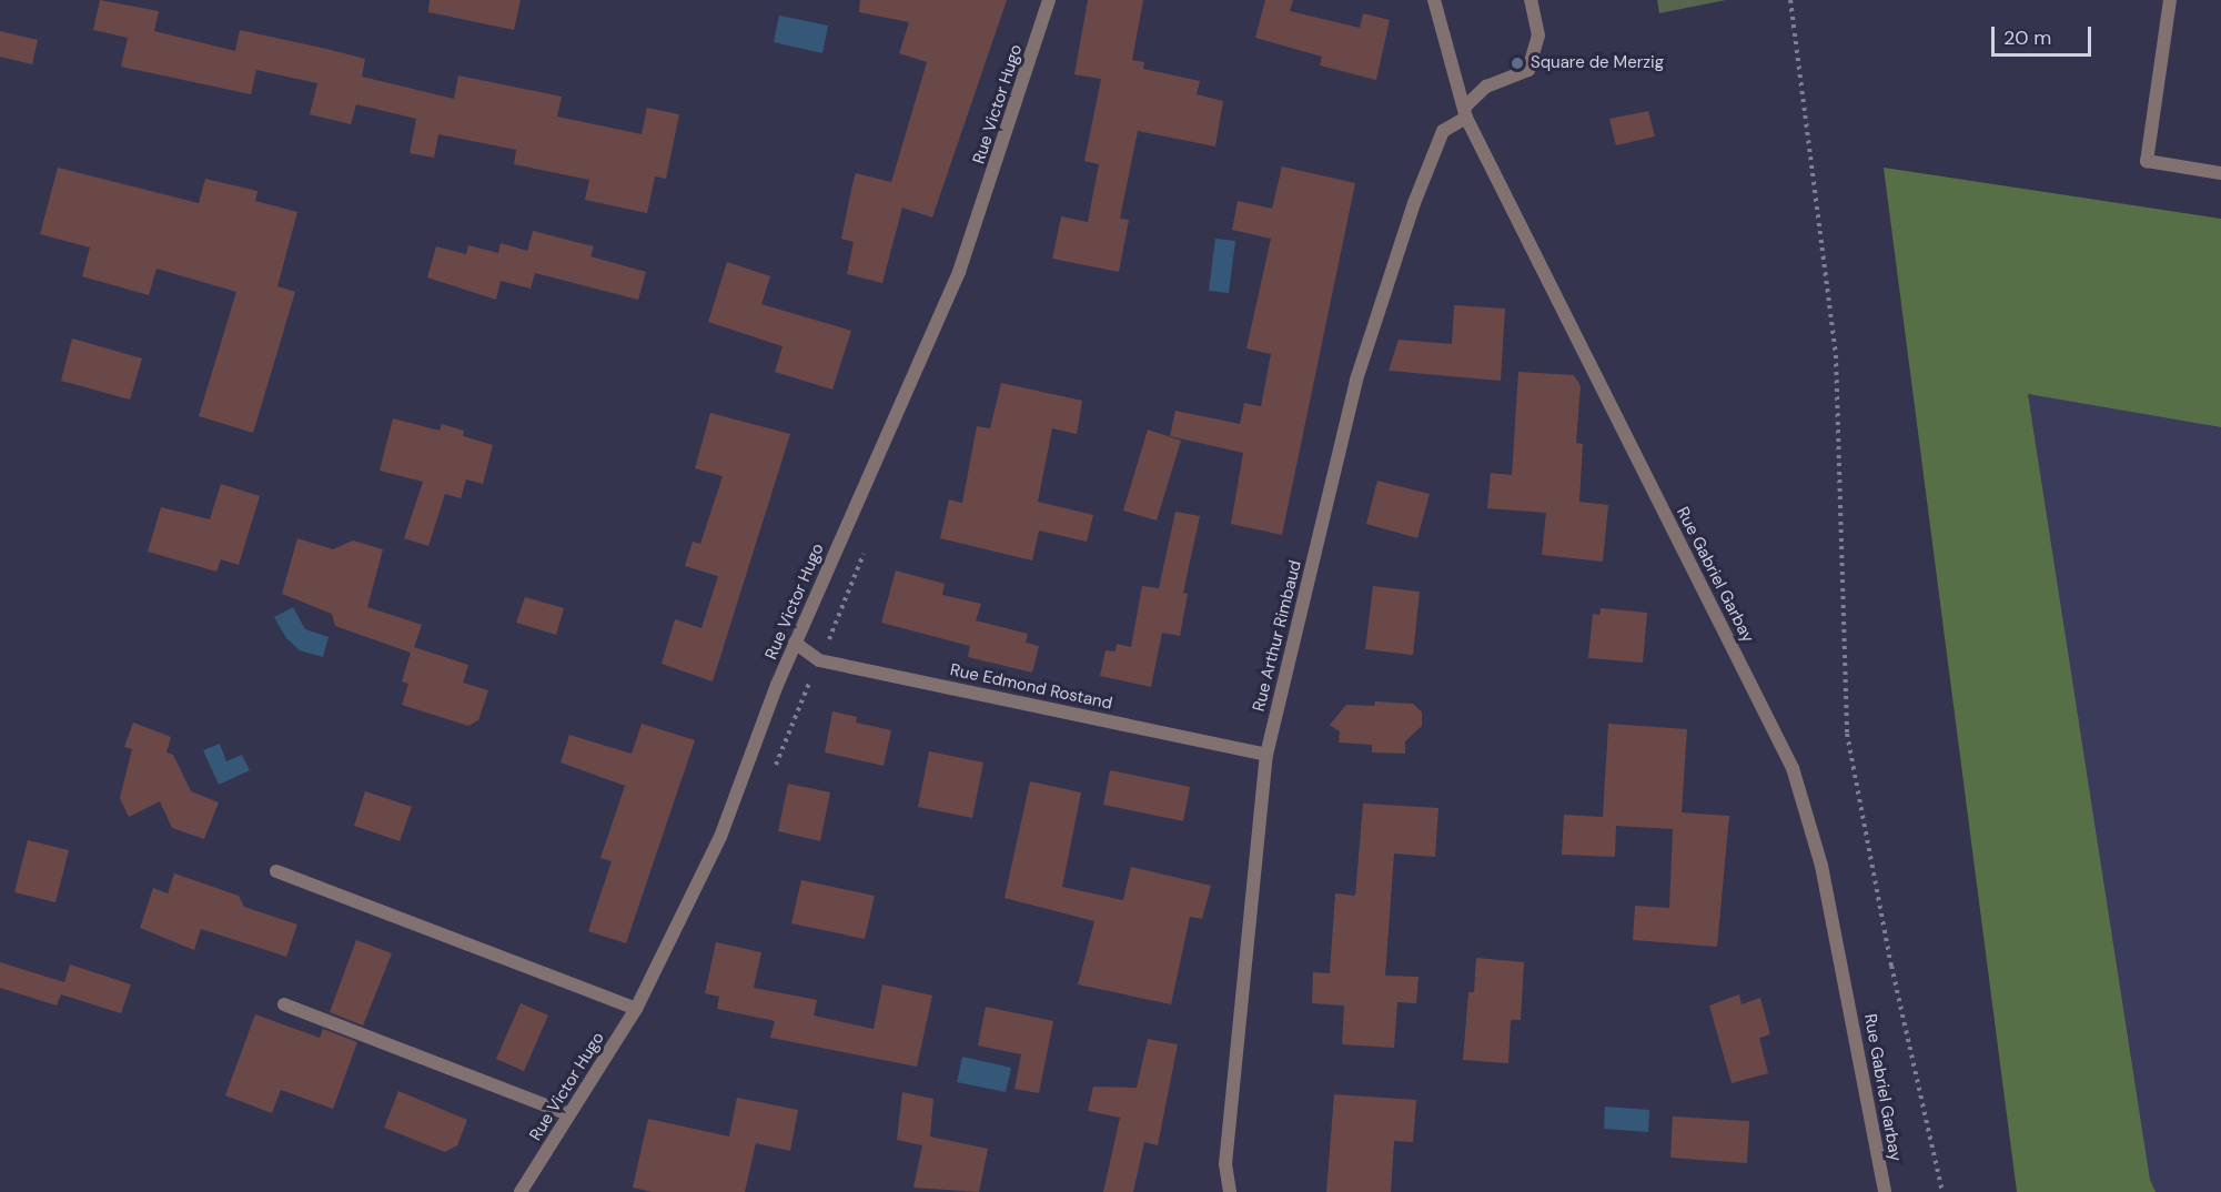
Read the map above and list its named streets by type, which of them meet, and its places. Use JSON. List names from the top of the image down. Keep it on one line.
{"streets":{"street":["Rue Victor Hugo","Rue Gabriel Garbay","Rue Arthur Rimbaud","Rue Edmond Rostand"]},"crossings":[["Rue Victor Hugo","Rue Edmond Rostand"],["Rue Gabriel Garbay","Rue Arthur Rimbaud"],["Rue Arthur Rimbaud","Rue Edmond Rostand"]],"places":["Square de Merzig"],"scale_bar":"20 m"}
